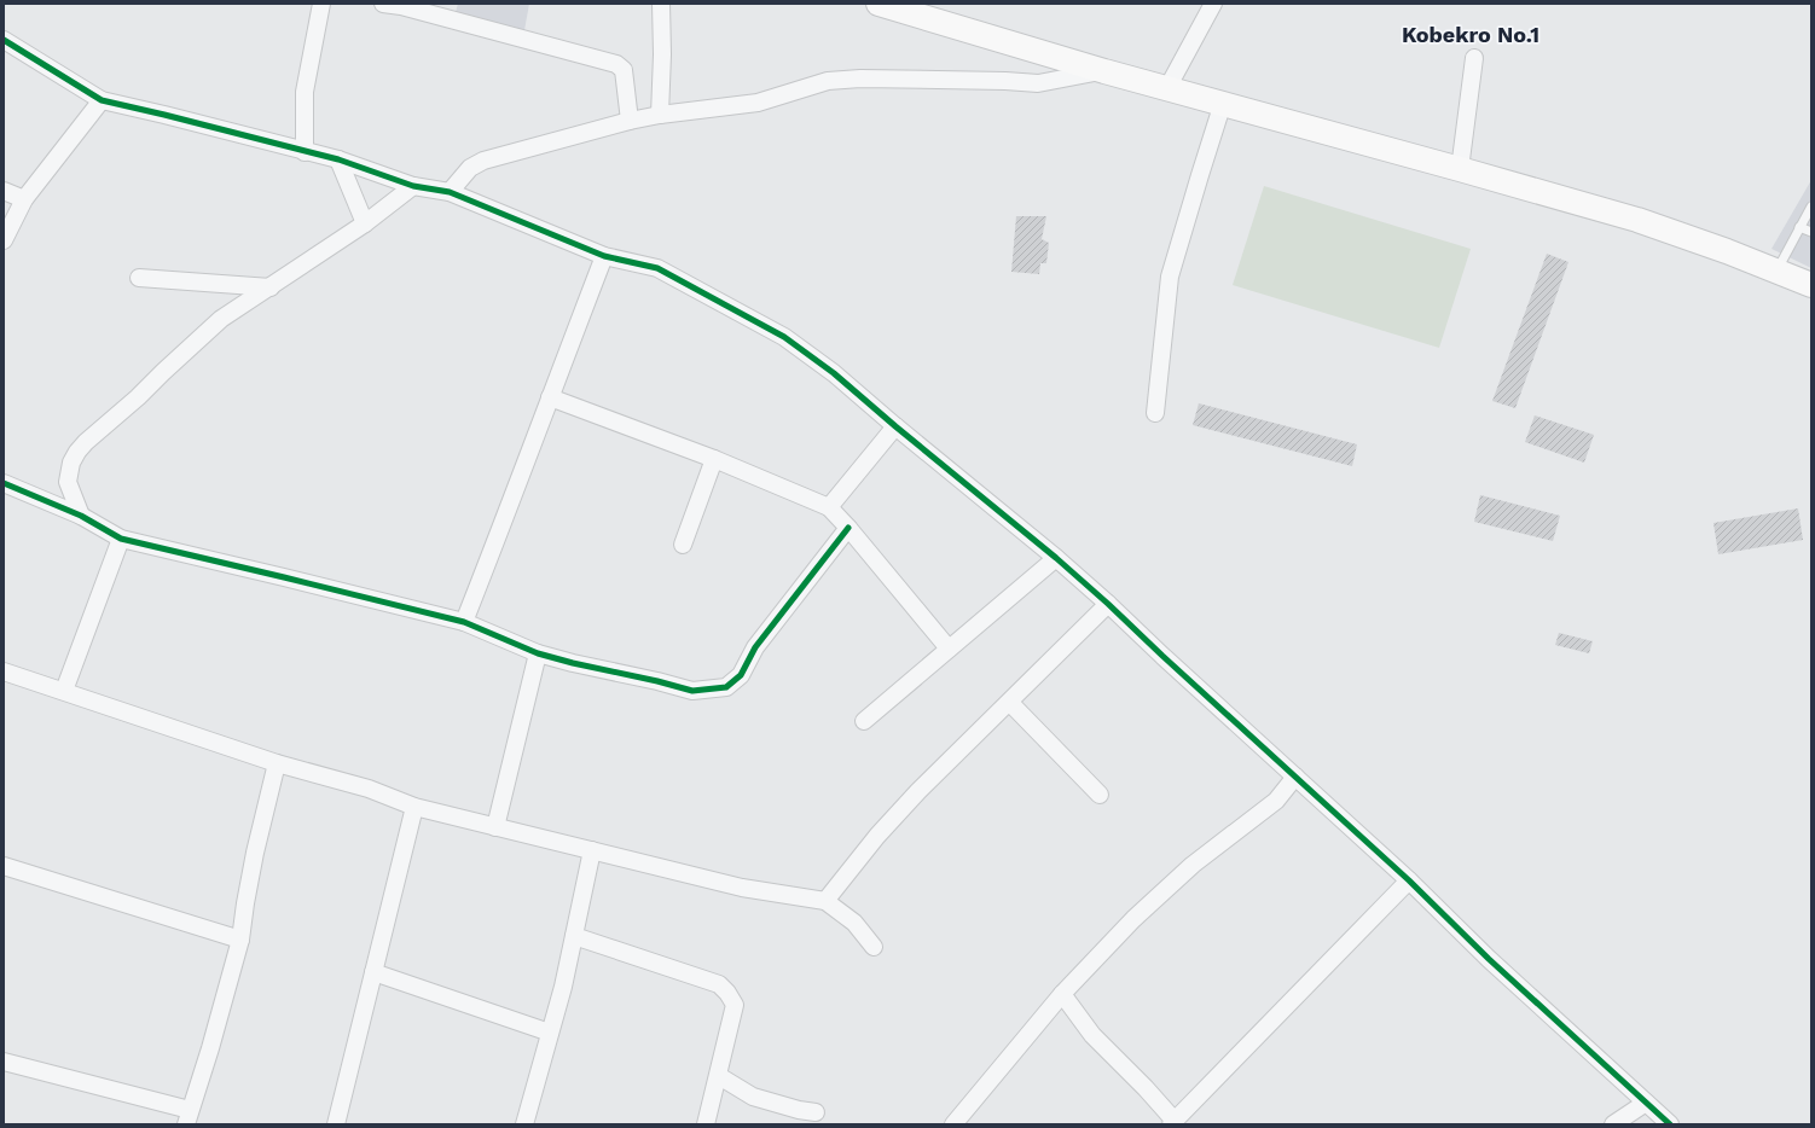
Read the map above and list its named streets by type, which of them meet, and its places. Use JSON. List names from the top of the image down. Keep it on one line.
{"districts":["Kobekro No.1"]}
